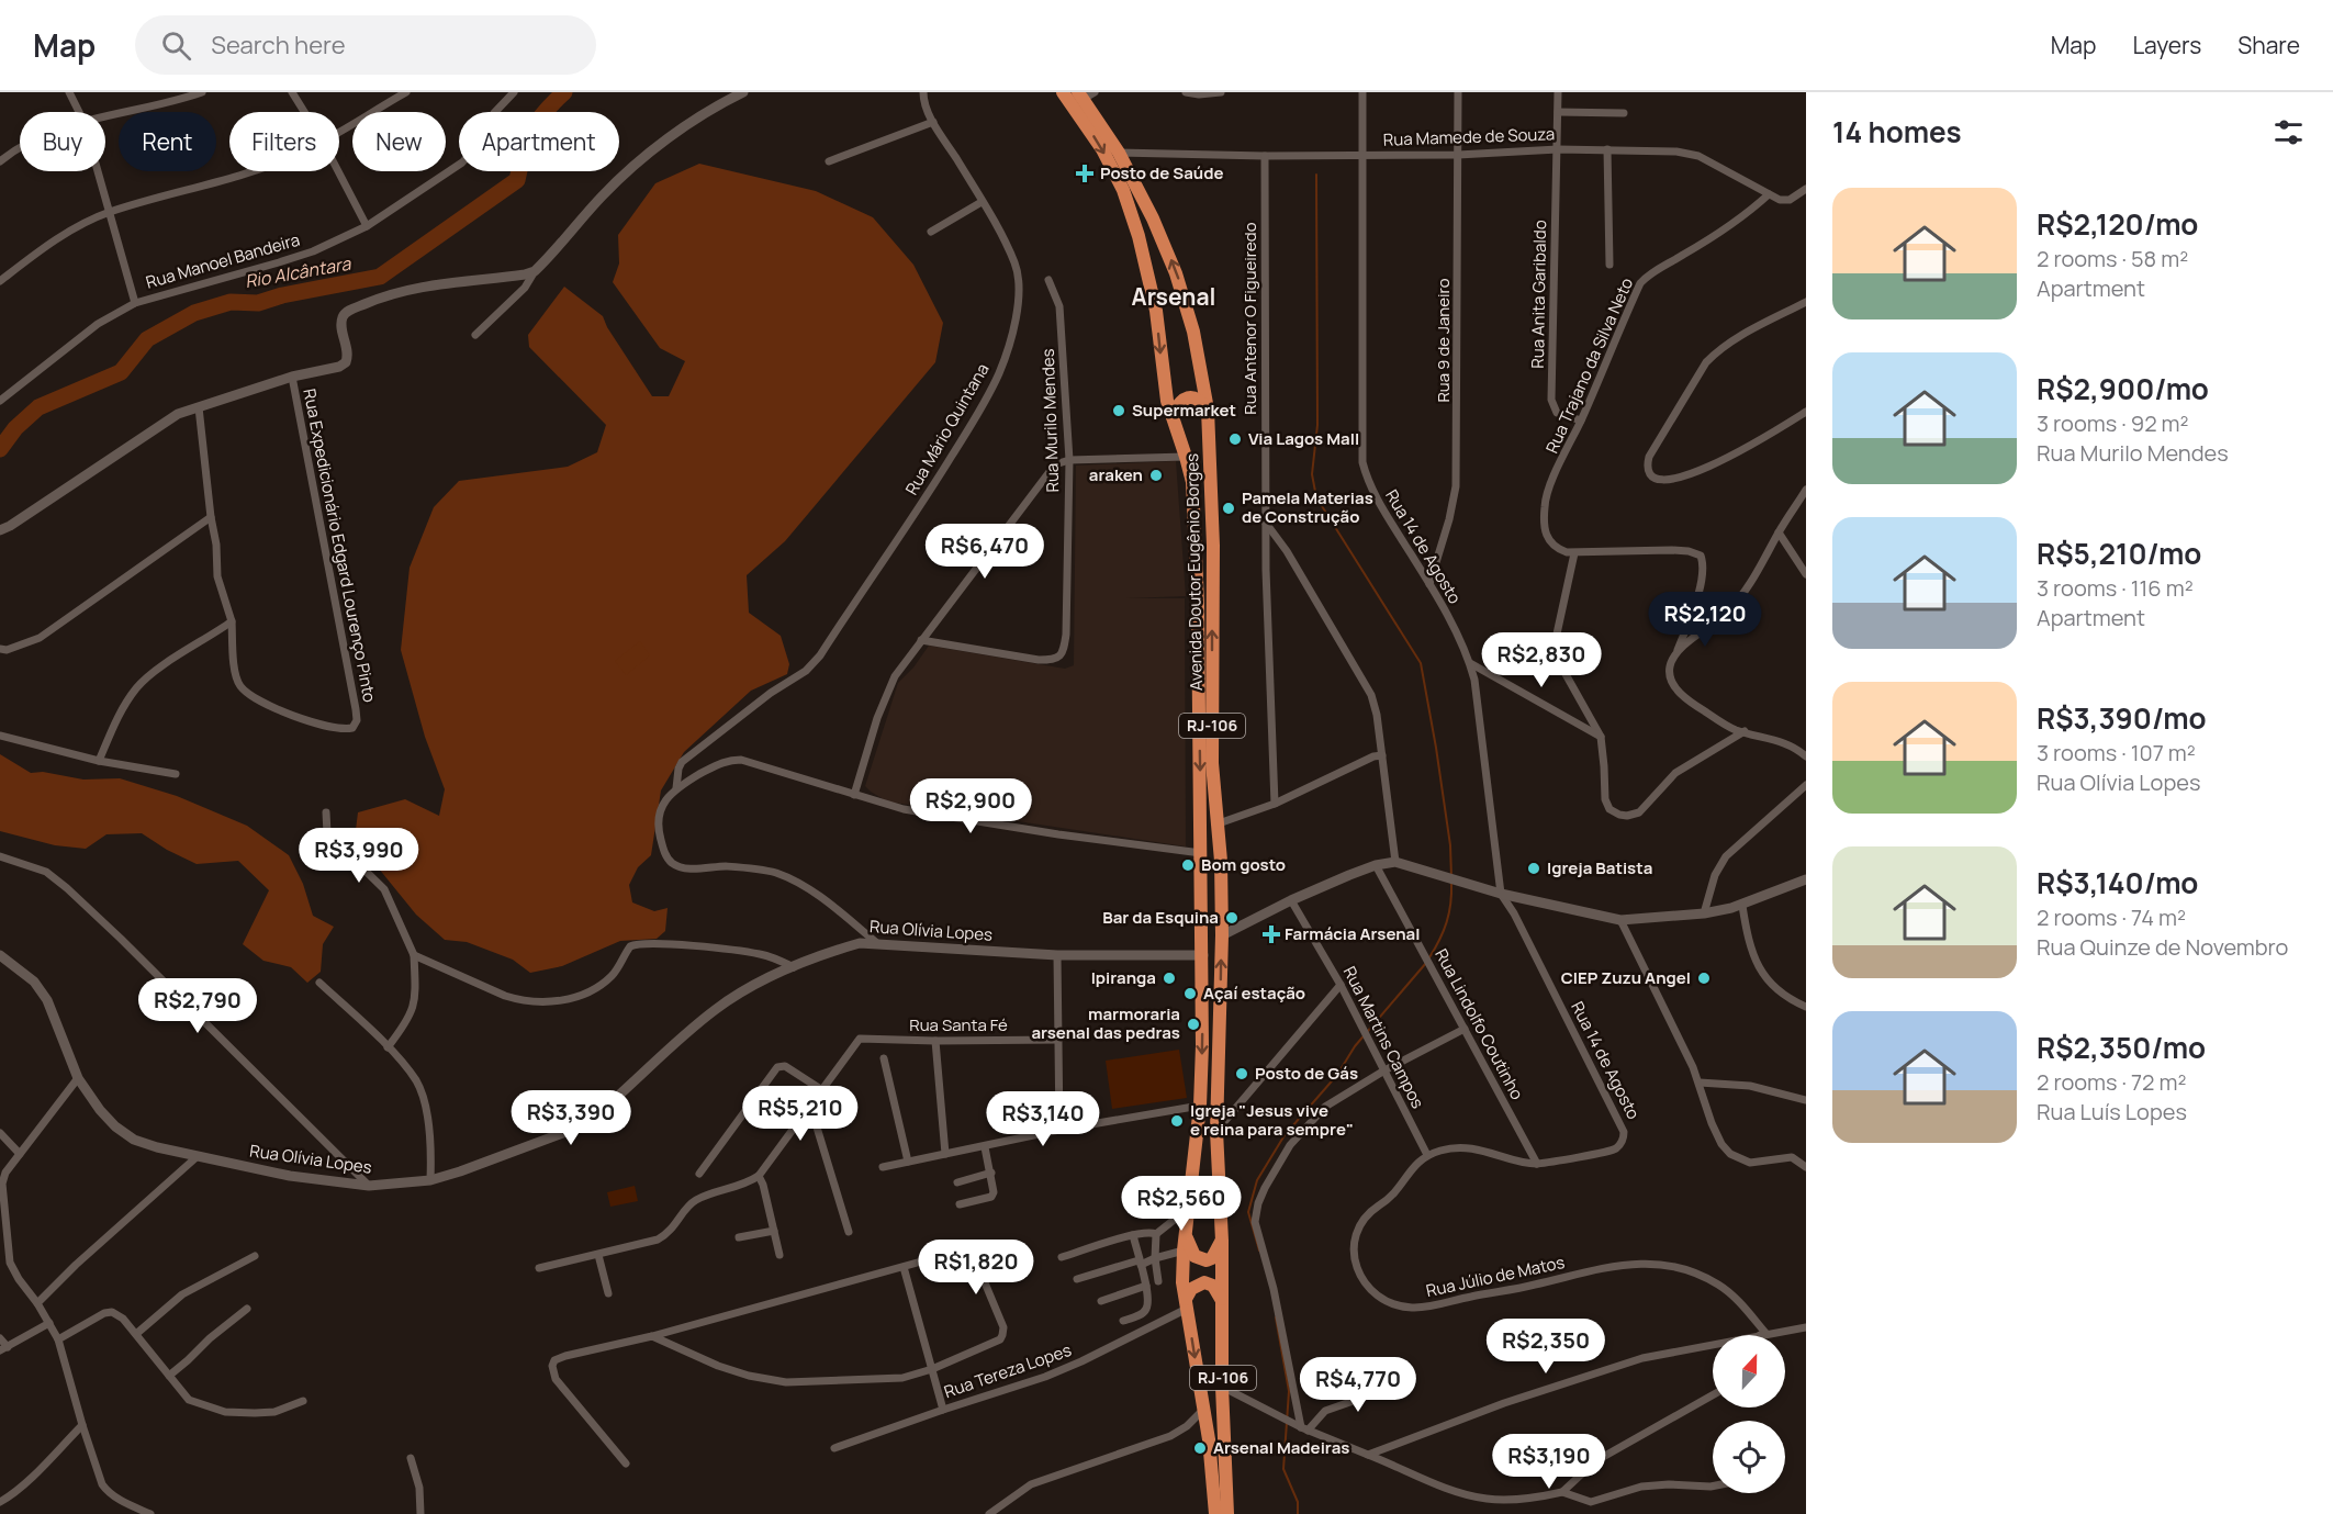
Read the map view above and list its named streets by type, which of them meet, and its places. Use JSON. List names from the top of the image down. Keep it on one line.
{"streets":{"highway":["Avenida Doutor Eugênio Borges","RJ-106"],"street":["Rua Mamede de Souza","Rua Manoel Bandeira","Rua Anita Garibaldo","Rua Antenor O Figueiredo","Rua 9 de Janeiro","Rua Trajano da Silva Neto","Rua Murilo Mendes","Rua Mário Quintana","Rua Expedicionário Edgard Lourenço Pinto","Rua 14 de Agosto","Rua Olívia Lopes","Rua Lindolfo Coutinho","Rua Santa Fé","Rua Martins Campos","Rua Júlio de Matos","Rua Tereza Lopes"]},"crossings":[["Rua Mamede de Souza","Rua Anita Garibaldo"],["Rua Mamede de Souza","Rua Antenor O Figueiredo"],["Rua Mamede de Souza","Rua 9 de Janeiro"],["Rua Mamede de Souza","Rua Trajano da Silva Neto"],["Rua Mamede de Souza","Rua 14 de Agosto"],["Rua Mamede de Souza","Avenida Doutor Eugênio Borges"],["Rua Anita Garibaldo","Rua Trajano da Silva Neto"],["Rua 9 de Janeiro","Rua 14 de Agosto"],["Rua Mário Quintana","Rua Olívia Lopes"],["Rua 14 de Agosto","Rua Lindolfo Coutinho"],["Avenida Doutor Eugênio Borges","Rua Olívia Lopes"],["Avenida Doutor Eugênio Borges","Rua Tereza Lopes"],["Rua Martins Campos","Rua Júlio de Matos"]],"districts":["Arsenal"],"water":["Rio Alcântara"],"places":{"health":["Posto de Saúde","Farmácia Arsenal"],"other":["Supermarket","Via Lagos Mall","araken","Pamela Materias de Construção","Bom gosto","Igreja Batista","Bar da Esquina","Ipiranga","CIEP Zuzu Angel","Açaí estação","marmoraria arsenal das pedras","Posto de Gás","Igreja \"Jesus vive e reina para sempre\"","Arsenal Madeiras"]},"north":"top","page":{"header":"Map","search":"Search here","nav":["Map","Layers","Share"],"heading":"14 homes","chip":["Buy","Rent","Filters","New","Apartment"],"list":[{"name":"R$2,120/mo","note":"2 rooms · 58 m² · Apartment"},{"name":"R$2,900/mo","note":"3 rooms · 92 m² · Rua Murilo Mendes"},{"name":"R$5,210/mo","note":"3 rooms · 116 m² · Apartment"},{"name":"R$3,390/mo","note":"3 rooms · 107 m² · Rua Olívia Lopes"},{"name":"R$3,140/mo","note":"2 rooms · 74 m² · Rua Quinze de Novembro"},{"name":"R$2,350/mo","note":"2 rooms · 72 m² · Rua Luís Lopes"}],"price":["R$6,470","R$2,120","R$2,830","R$2,900","R$3,990","R$2,790","R$5,210","R$3,390","R$3,140","R$2,560","R$1,820","R$2,350","R$4,770","R$3,190"]}}
